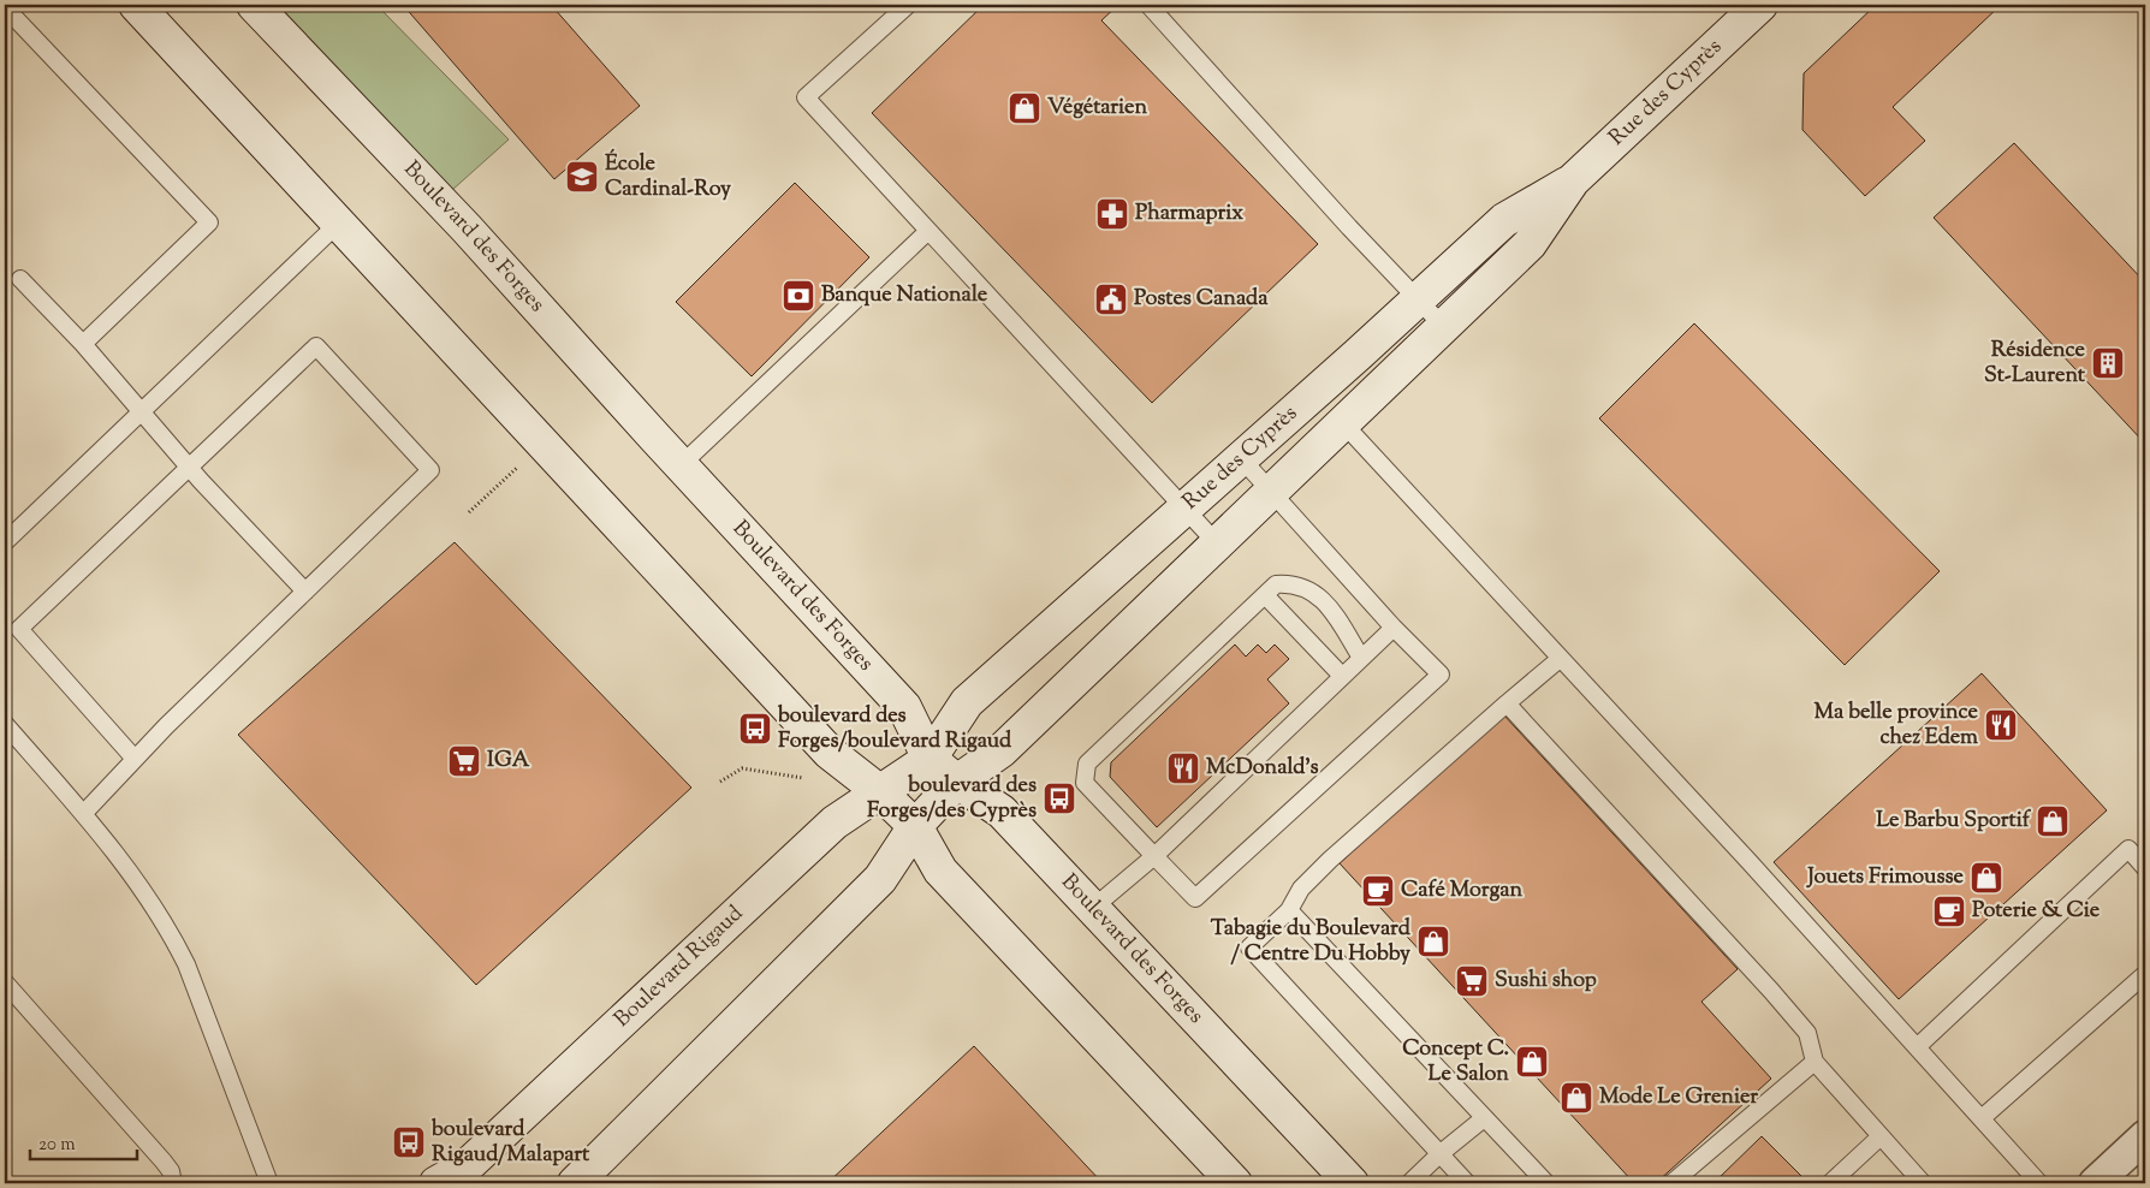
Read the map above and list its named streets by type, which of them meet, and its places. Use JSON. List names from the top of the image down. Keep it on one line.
{"streets":{"main road":["Rue des Cyprès","Boulevard des Forges","Boulevard Rigaud"]},"crossings":[["Rue des Cyprès","Boulevard des Forges"],["Rue des Cyprès","Boulevard Rigaud"],["Boulevard des Forges","Boulevard Rigaud"]],"places":{"shop":["Végétarien","Le Barbu Sportif","Jouets Frimousse","Tabagie du Boulevard / Centre Du Hobby","Concept C. Le Salon","Mode Le Grenier"],"school or university":["École Cardinal-Roy"],"pharmacy":["Pharmaprix"],"bank":["Banque Nationale"],"public building":["Postes Canada"],"building":["Résidence St-Laurent"],"restaurant":["Ma belle province chez Edem","McDonald's"],"bus stop":["boulevard des Forges/boulevard Rigaud","boulevard des Forges/des Cyprès","boulevard Rigaud/Malapart"],"supermarket":["IGA","Sushi shop"],"cafe":["Café Morgan","Poterie & Cie"]},"scale_bar":"20 m"}
